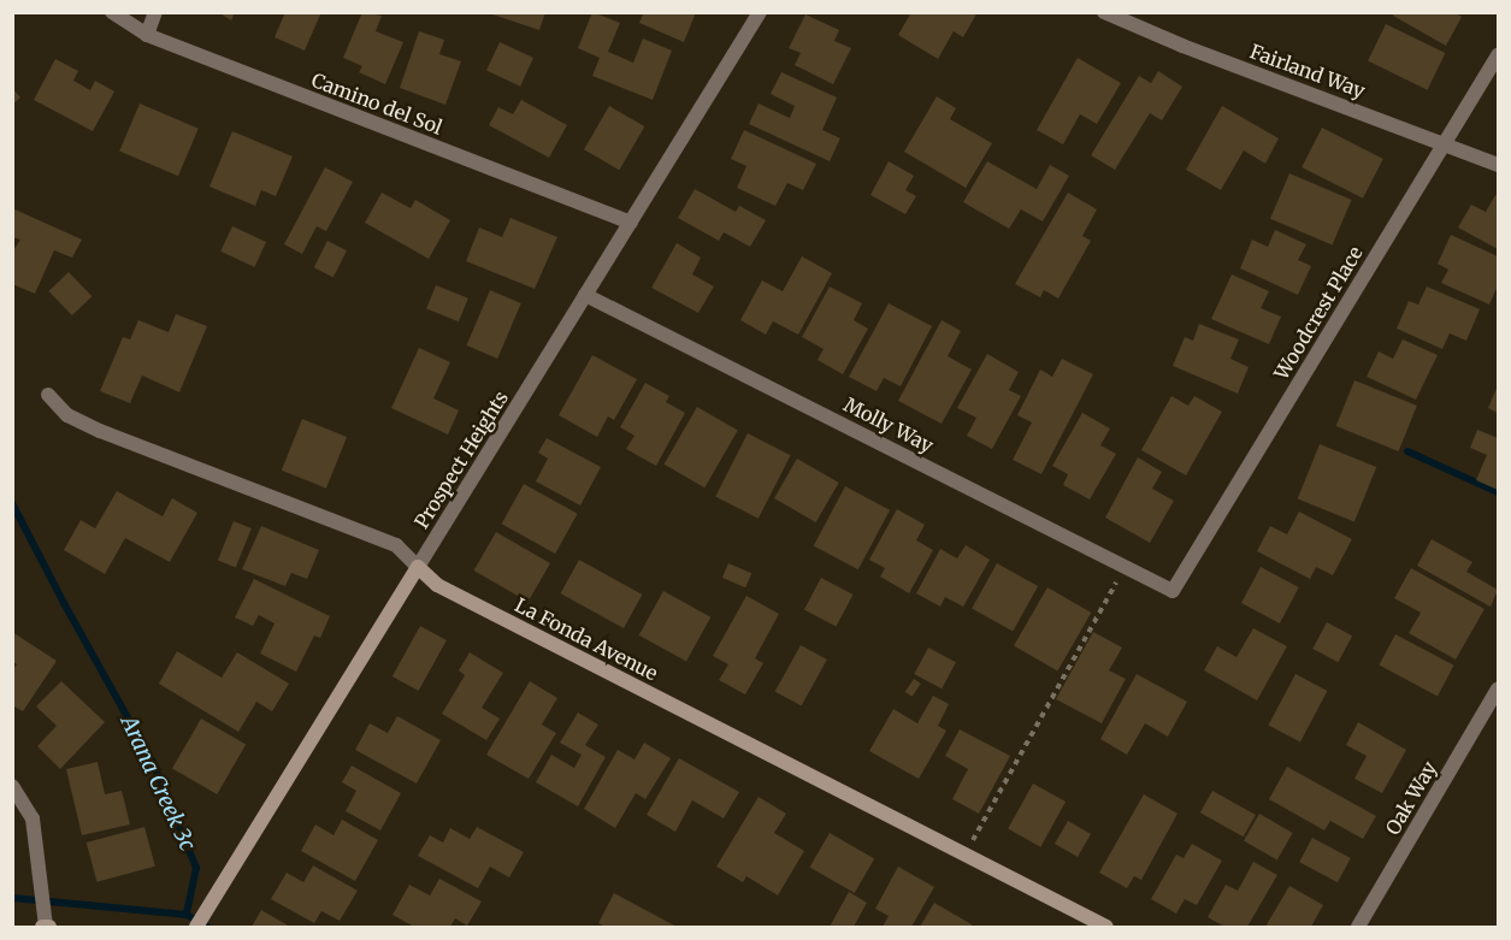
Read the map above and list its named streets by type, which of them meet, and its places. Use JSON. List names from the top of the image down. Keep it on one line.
{"streets":{"street":["Fairland Way","Camino del Sol","Woodcrest Place","Molly Way","Prospect Heights","La Fonda Avenue","Oak Way"]},"crossings":[["Fairland Way","Woodcrest Place"],["Camino del Sol","Prospect Heights"],["Woodcrest Place","Molly Way"],["Molly Way","Prospect Heights"],["Prospect Heights","La Fonda Avenue"]],"water":["Arana Creek 3c"]}
